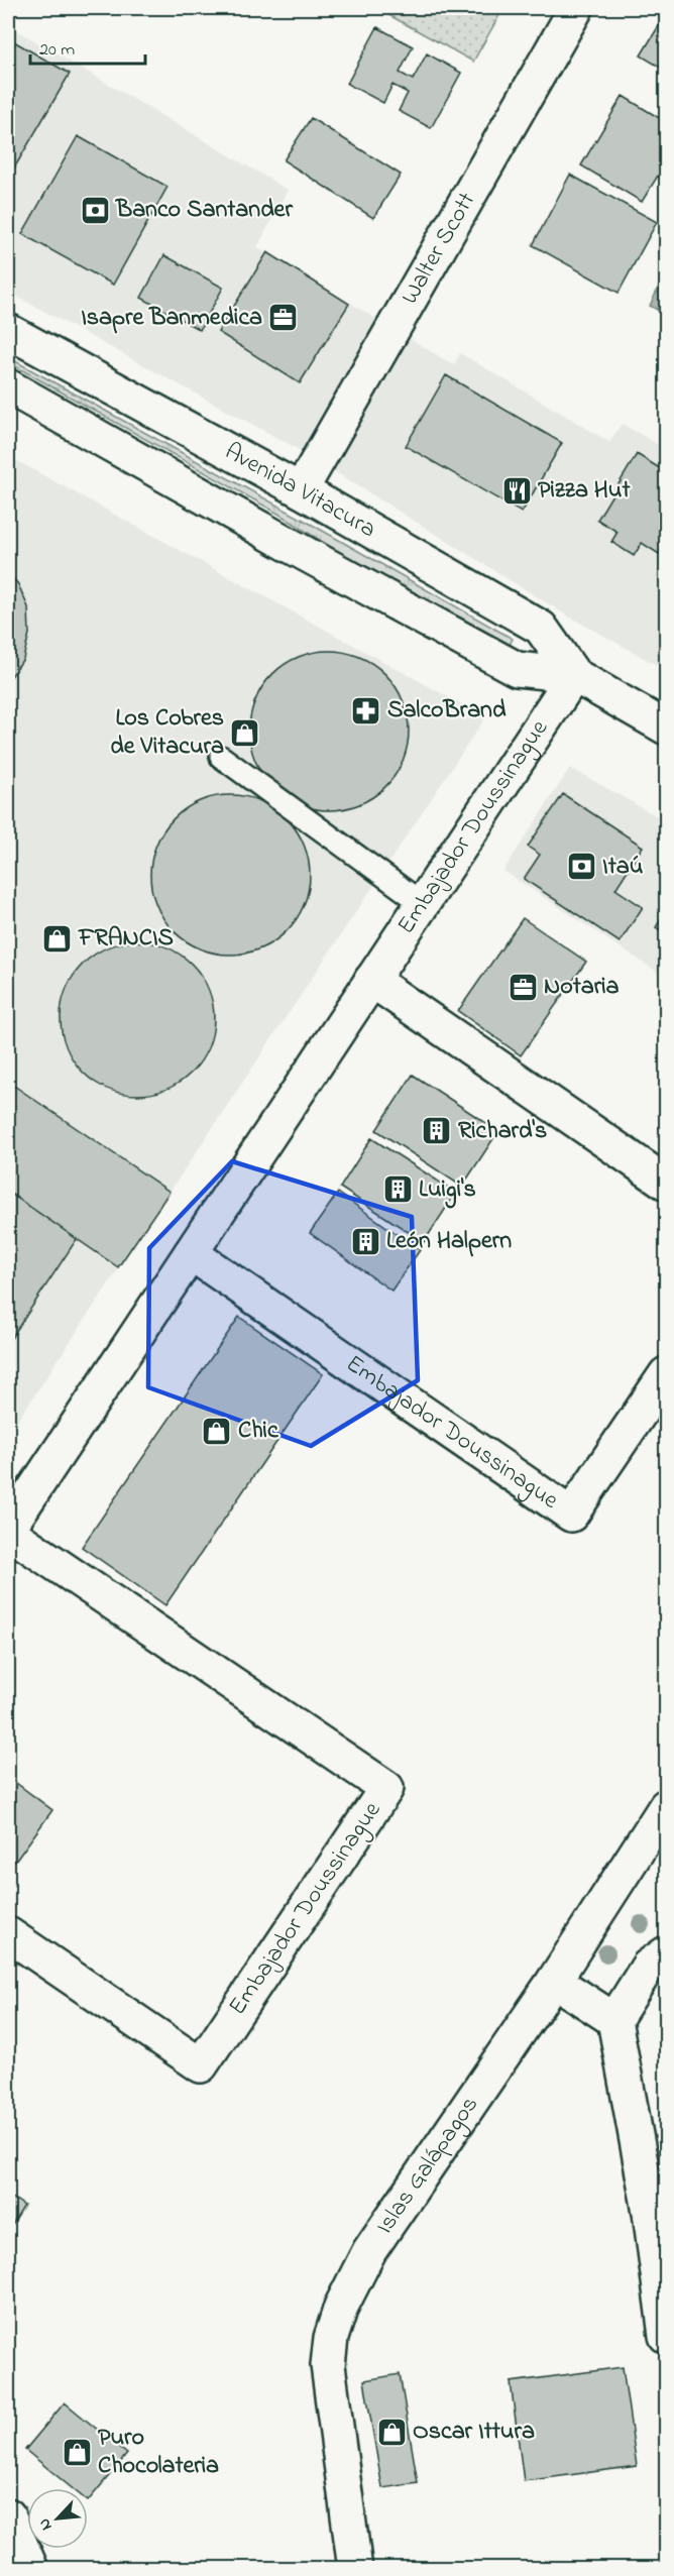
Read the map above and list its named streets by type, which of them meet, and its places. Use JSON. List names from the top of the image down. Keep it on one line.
{"streets":{"street":["Walter Scott","Avenida Vitacura","Embajador Doussinague","Islas Galápagos"]},"crossings":[["Walter Scott","Avenida Vitacura"],["Avenida Vitacura","Embajador Doussinague"]],"places":{"bank":["Banco Santander","Itaú"],"office":["Isapre Banmedica","Notaria"],"restaurant":["Pizza Hut"],"pharmacy":["SalcoBrand"],"shop":["Los Cobres de Vitacura","FRANCIS","Chic","Oscar Ittura","Puro Chocolateria"],"building":["Richard's","Luigi's","León Halpern"]},"scale_bar":"20 m","north":"bottom left"}
